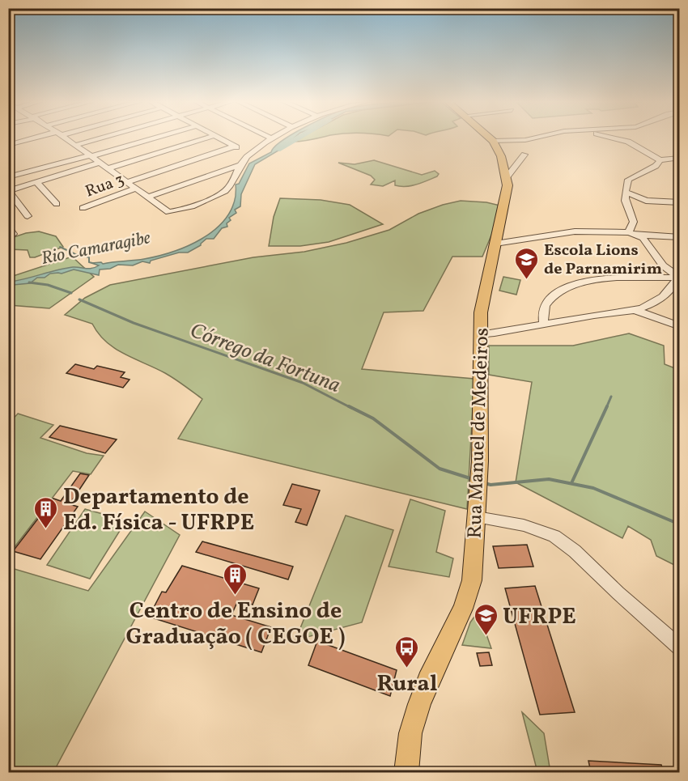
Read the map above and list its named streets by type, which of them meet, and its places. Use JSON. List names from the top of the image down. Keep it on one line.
{"streets":{"main road":["Rua Manuel de Medeiros"],"street":["Rua 3"]},"water":["Rio Camaragibe","Córrego da Fortuna"],"places":{"school or university":["Escola Lions de Parnamirim","UFRPE"],"building":["Departamento de Ed. Física - UFRPE","Centro de Ensino de Graduação ( CEGOE )"],"bus stop":["Rural"]}}
